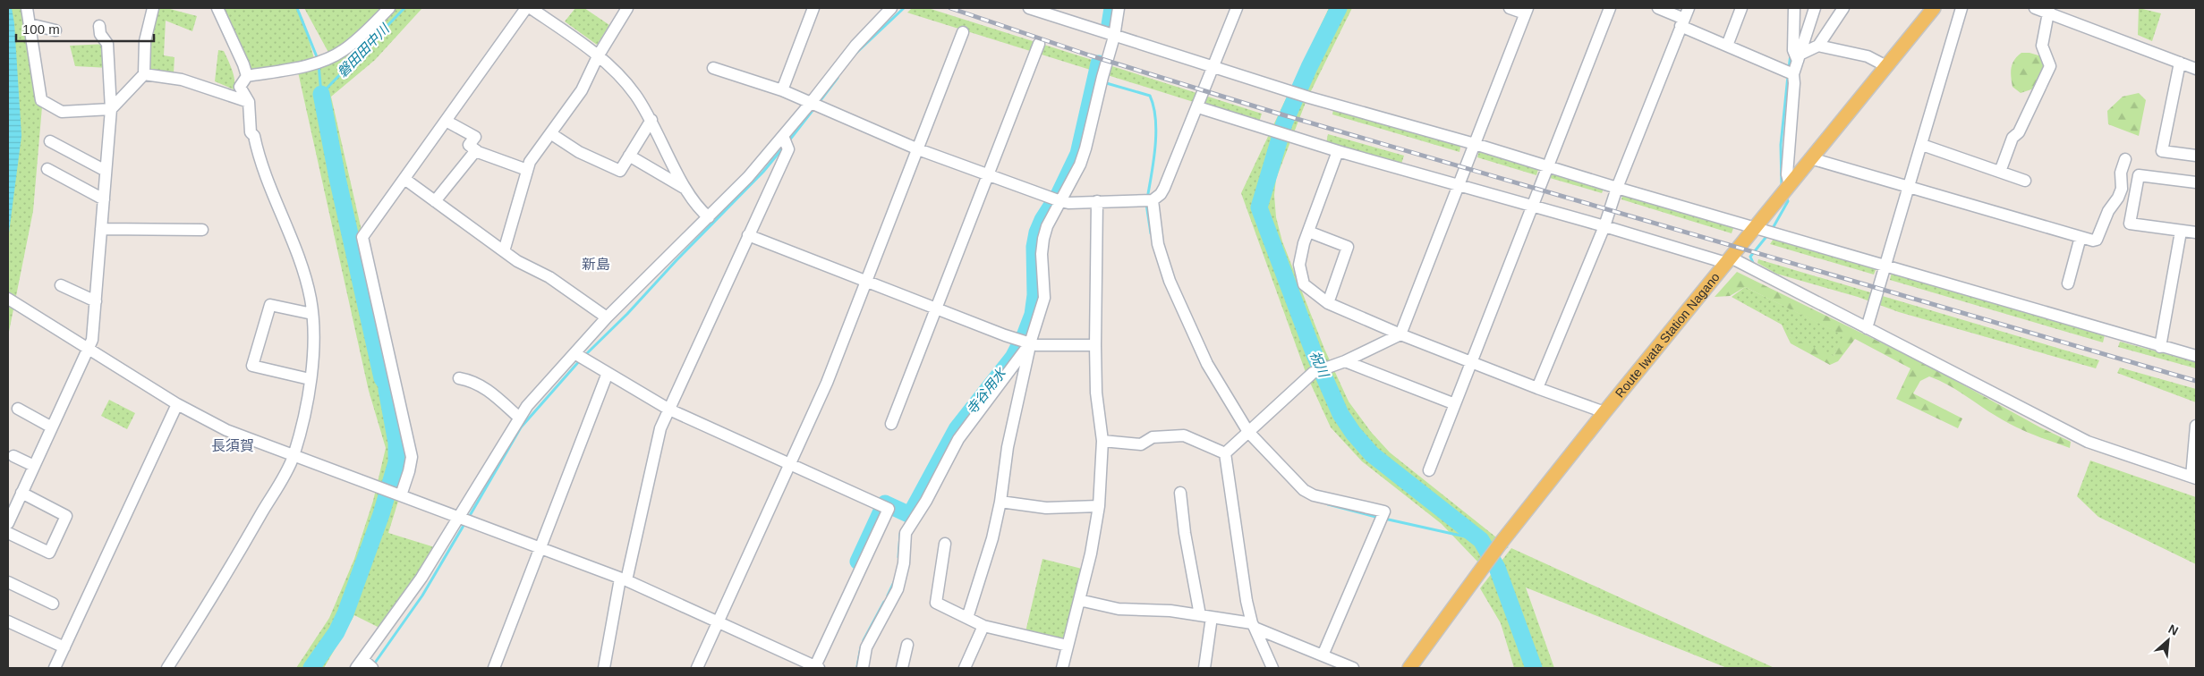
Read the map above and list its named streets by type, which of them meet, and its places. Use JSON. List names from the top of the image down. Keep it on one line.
{"streets":{"main road":["Route Iwata Station Nagano"]},"districts":["新島","長須賀"],"water":["磐田田中川","祝川","寺谷用水"],"scale_bar":"100 m","north":"top right"}
